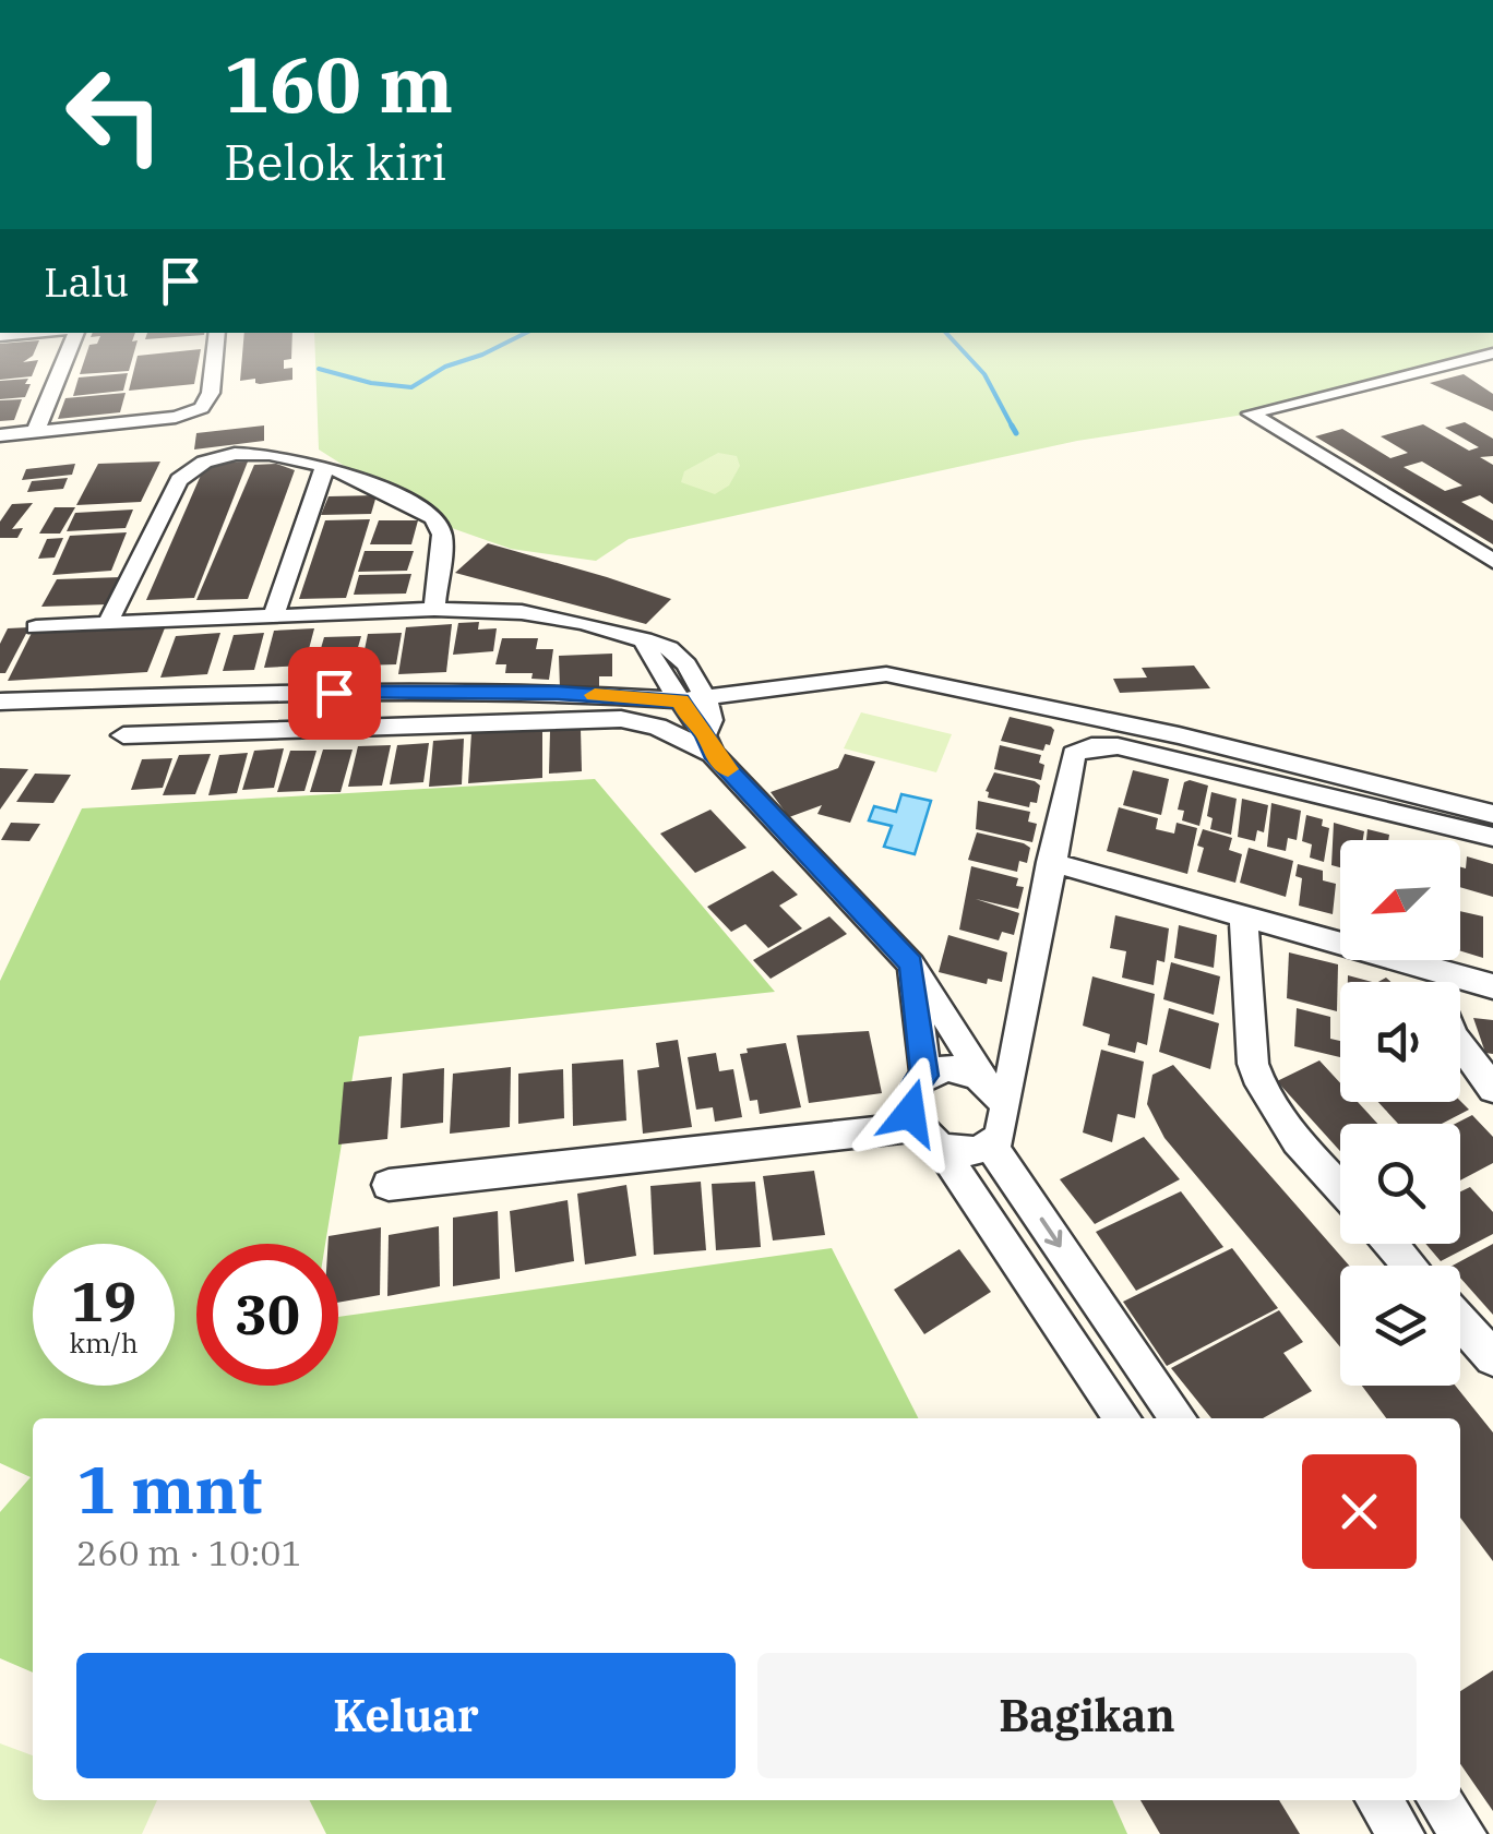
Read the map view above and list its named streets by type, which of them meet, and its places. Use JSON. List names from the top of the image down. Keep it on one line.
{"north":"bottom left","page":{"turn":["160 m","Belok kiri"],"then":"Lalu","speed":"19 km/h","limit":"30","heading":["1 mnt","260 m · 10:01"],"buttons":["Keluar","Bagikan"]}}
